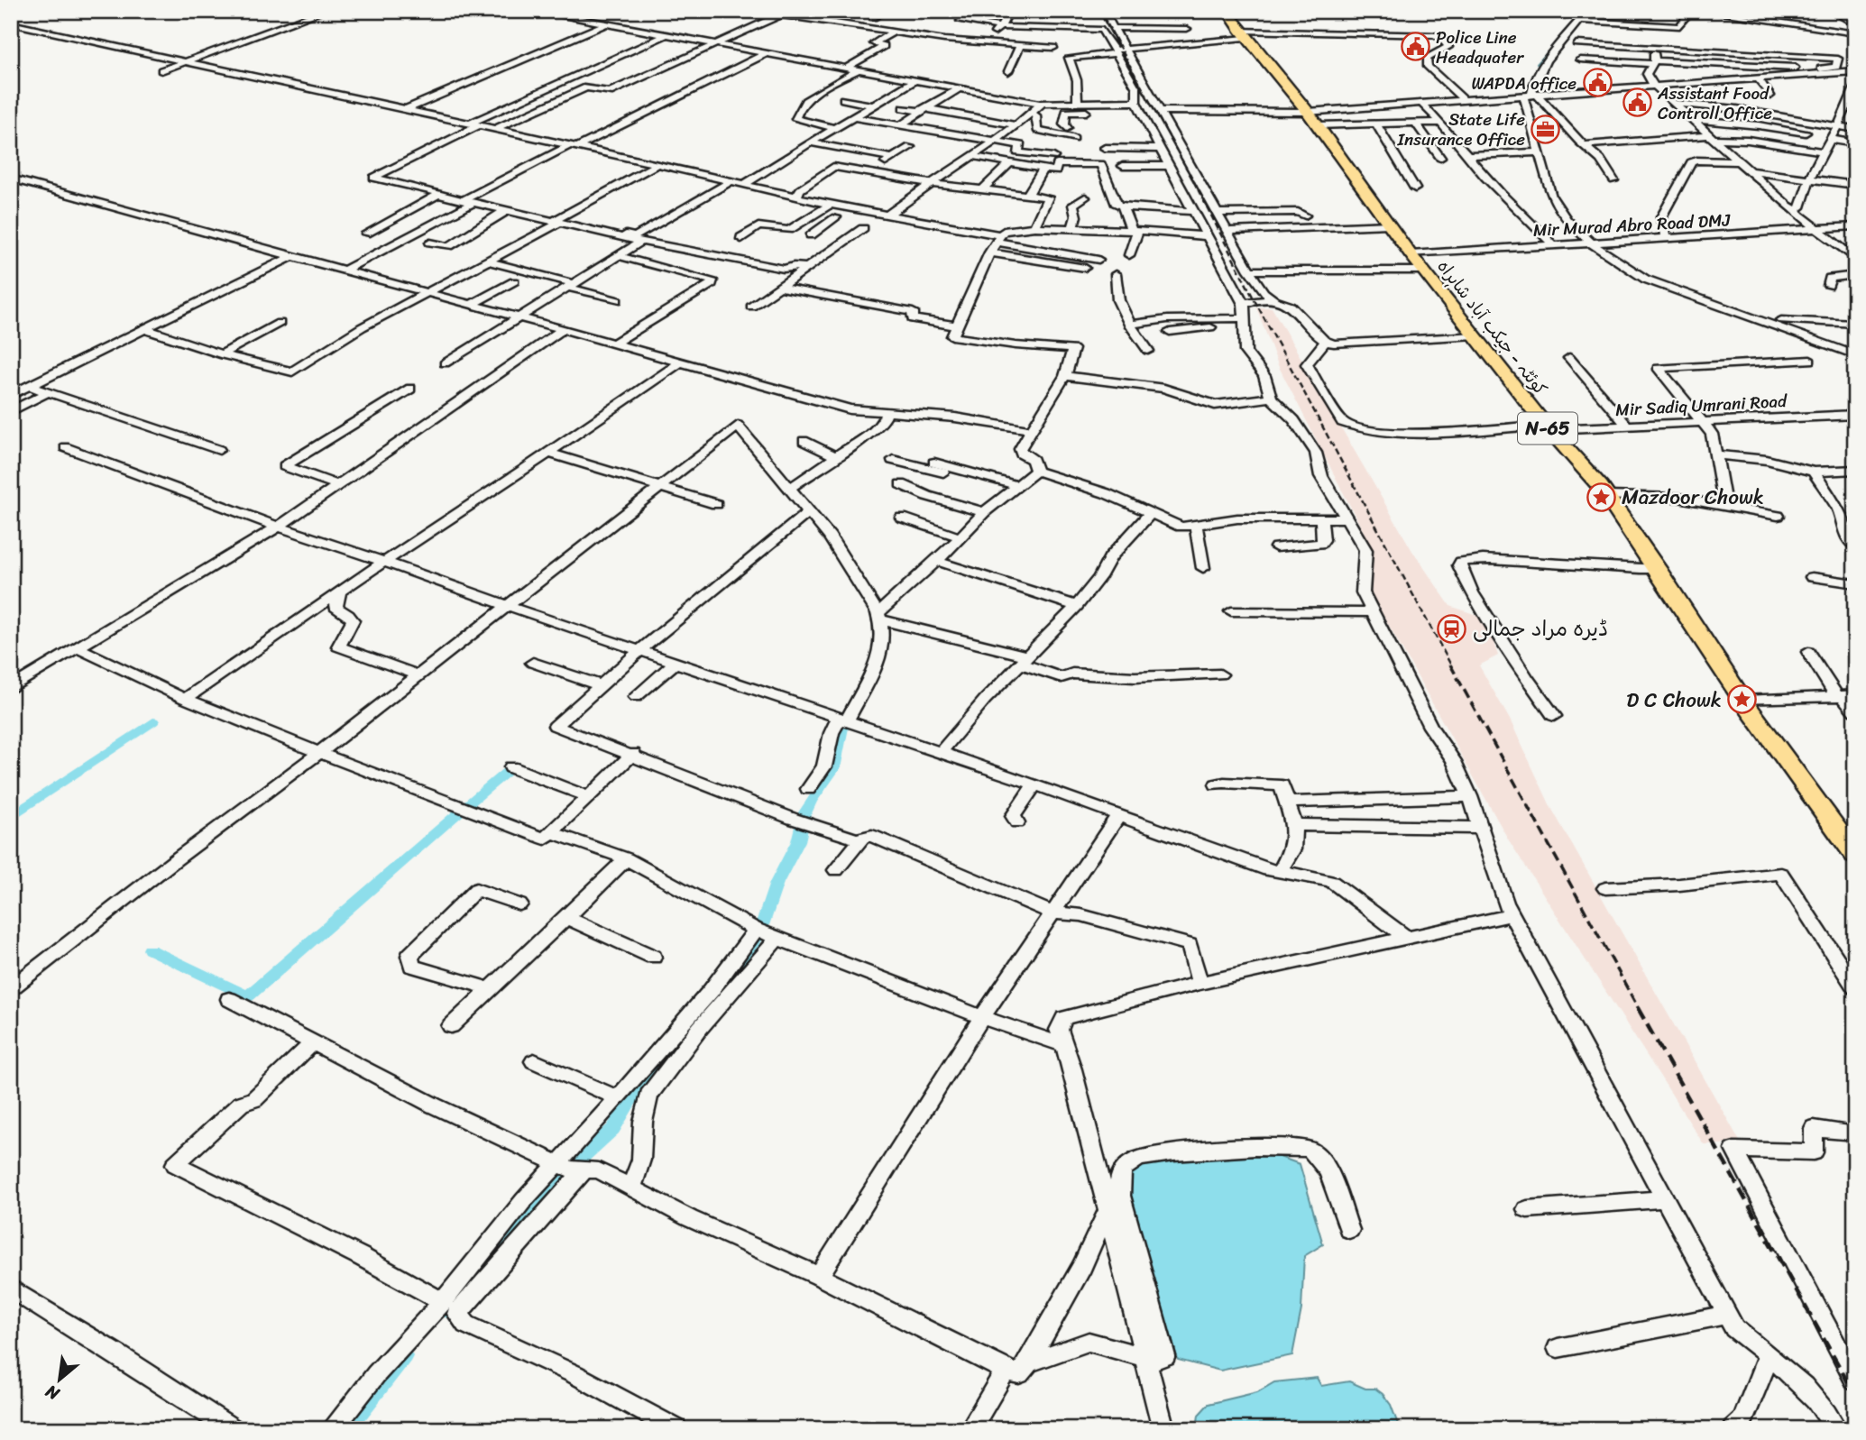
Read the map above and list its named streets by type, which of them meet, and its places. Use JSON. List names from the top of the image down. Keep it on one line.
{"streets":{"highway":["کوئٹہ - جیکب آباد شاہراہ","N-65"],"street":["Mir Murad Abro Road DMJ","Mir Sadiq Umrani Road"]},"crossings":[["Mir Murad Abro Road DMJ","کوئٹہ - جیکب آباد شاہراہ"],["کوئٹہ - جیکب آباد شاہراہ","Mir Sadiq Umrani Road"]],"places":{"public building":["Police Line Headquater","WAPDA office","Assistant Food Controll Office"],"office":["State Life Insurance Office"],"place":["Mazdoor Chowk","D C Chowk"],"station":["ڈیرہ مراد جمالی"]},"north":"bottom left"}
